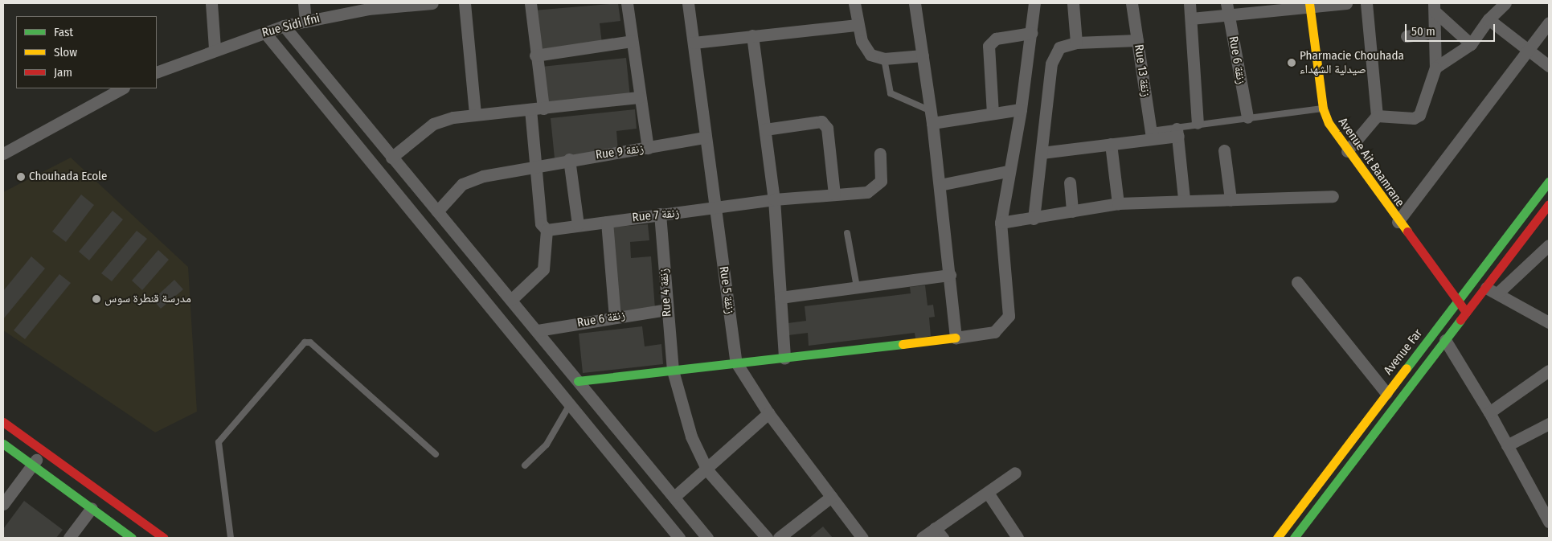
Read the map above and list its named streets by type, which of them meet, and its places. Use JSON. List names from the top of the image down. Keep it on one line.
{"streets":{"street":["Rue Sidi Ifni","Rue 6 زنقة","Rue 13 زنقة","Rue 9 زنقة","Avenue Ait Baamrane","Rue 7 زنقة","Rue 5 زنقة","Rue 4 زنقة","Avenue Far"]},"crossings":[["Rue 6 زنقة","Rue 4 زنقة"],["Rue 9 زنقة","Rue 5 زنقة"],["Avenue Ait Baamrane","Avenue Far"],["Rue 7 زنقة","Rue 5 زنقة"],["Rue 7 زنقة","Rue 4 زنقة"]],"places":["Pharmacie Chouhada صيدلية الشهداء","Chouhada Ecole","مدرسة قنطرة سوس"],"legend":["Fast","Slow","Jam"],"scale_bar":"50 m"}
